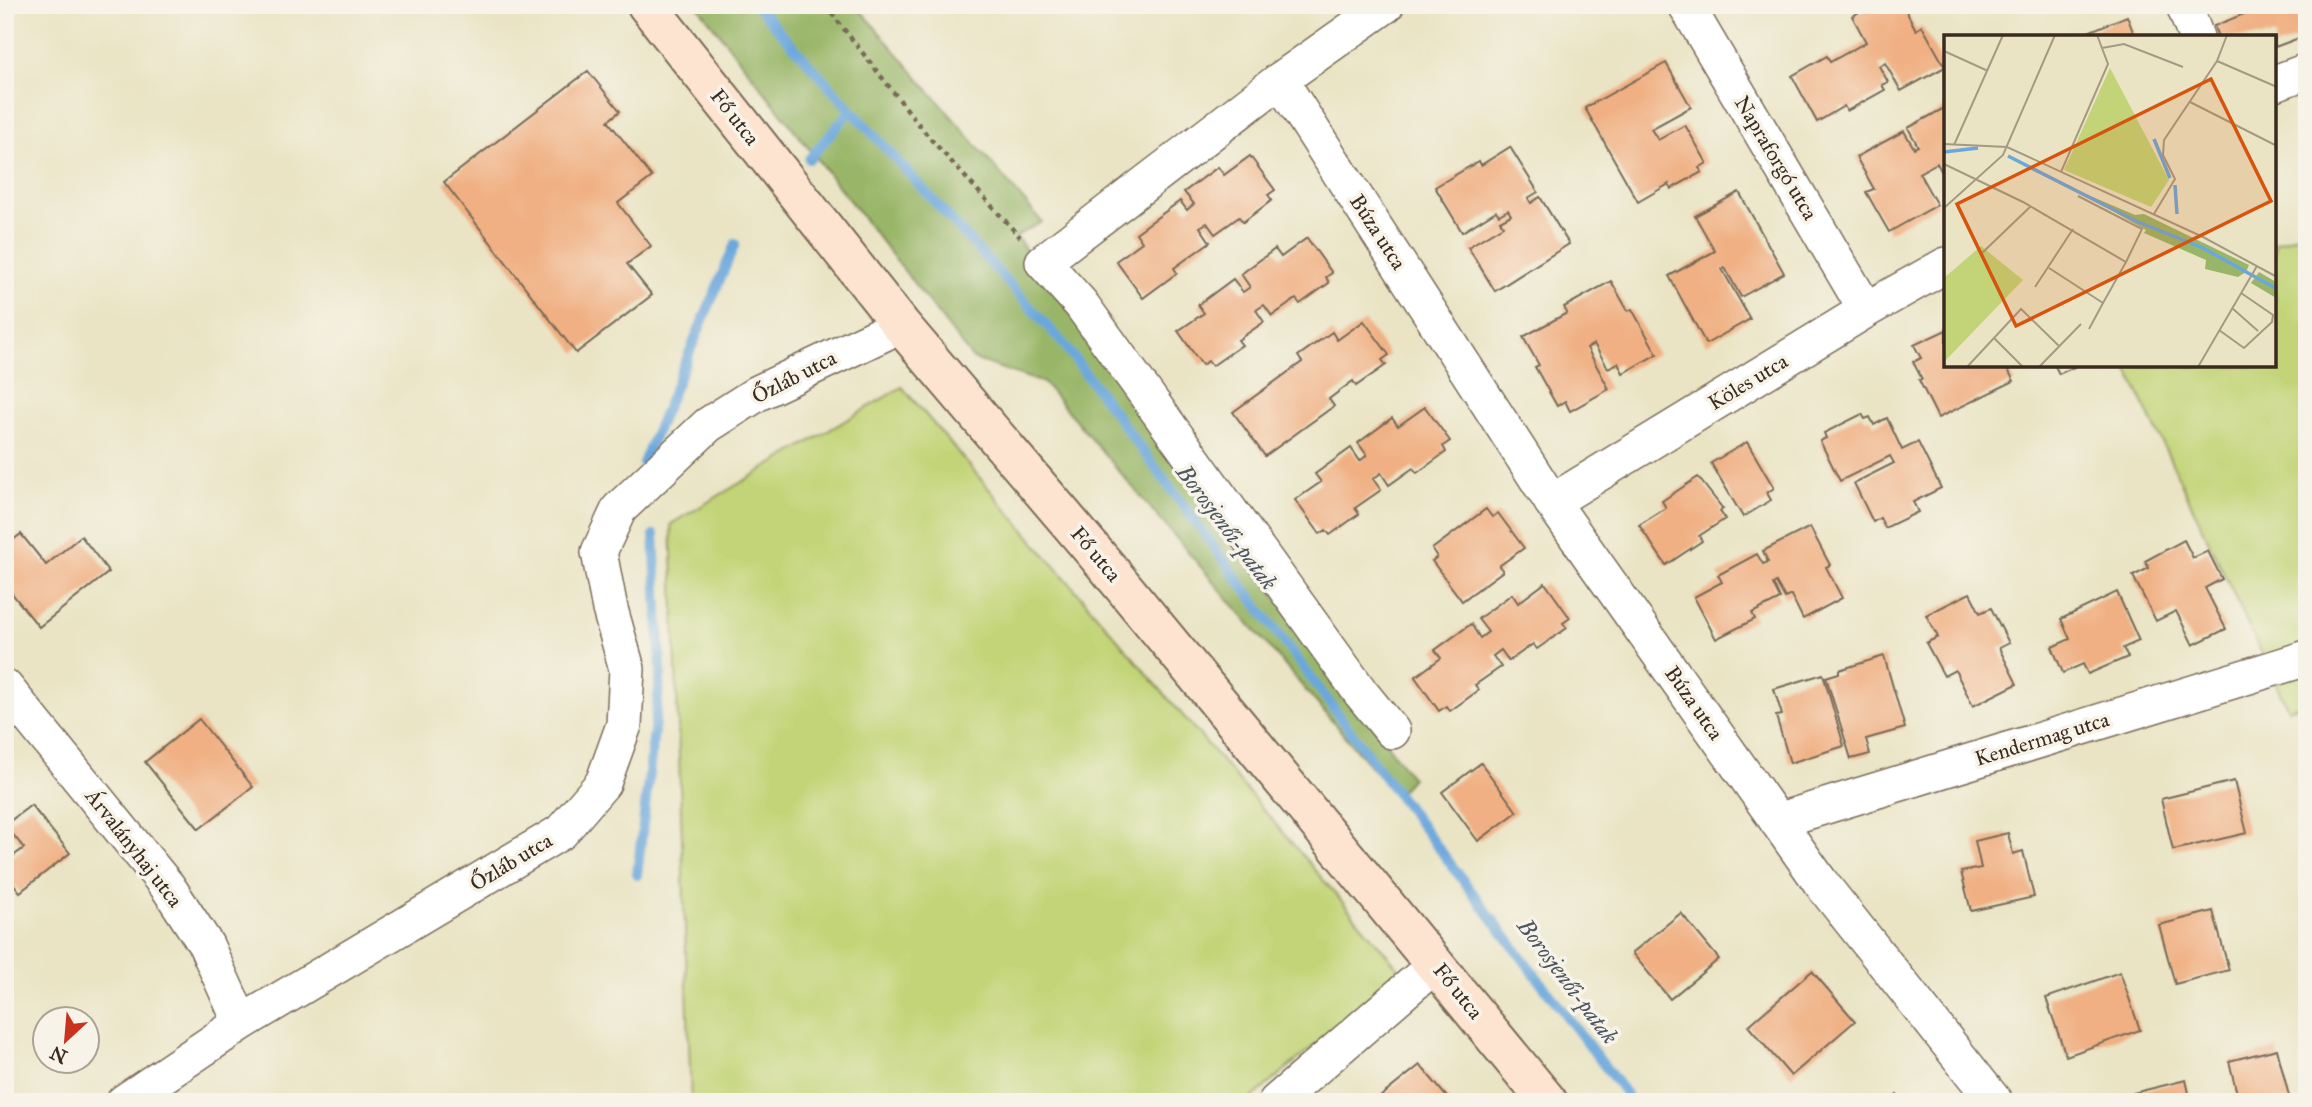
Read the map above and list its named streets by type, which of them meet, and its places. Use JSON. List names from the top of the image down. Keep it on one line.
{"streets":{"street":["Fő utca","Napraforgó utca","Búza utca","Őzláb utca","Köles utca","Kendermag utca","Árvalányhaj utca"]},"crossings":[["Fő utca","Őzláb utca"],["Napraforgó utca","Köles utca"],["Búza utca","Köles utca"],["Búza utca","Kendermag utca"],["Őzláb utca","Árvalányhaj utca"]],"water":["Borosjenői-patak"],"north":"bottom left"}
